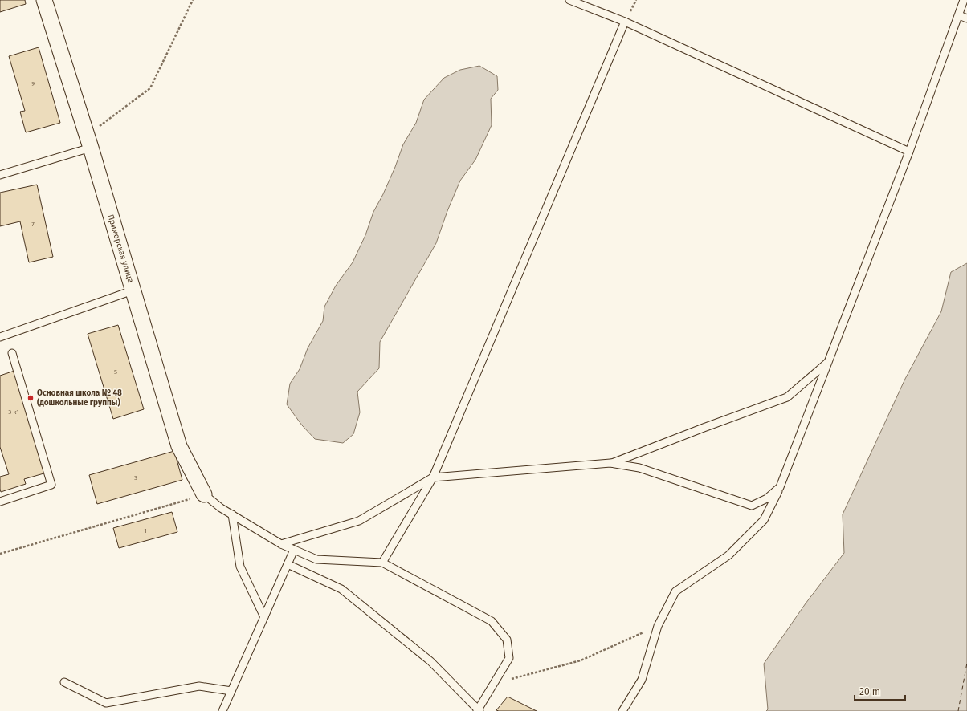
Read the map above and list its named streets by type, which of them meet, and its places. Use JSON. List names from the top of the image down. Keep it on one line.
{"streets":{"street":["Приморская улица"]},"places":["Основная школа № 48 (дошкольные группы)"],"house_numbers":["9","7","5","3 к1","3","1"],"scale_bar":"20 m"}
